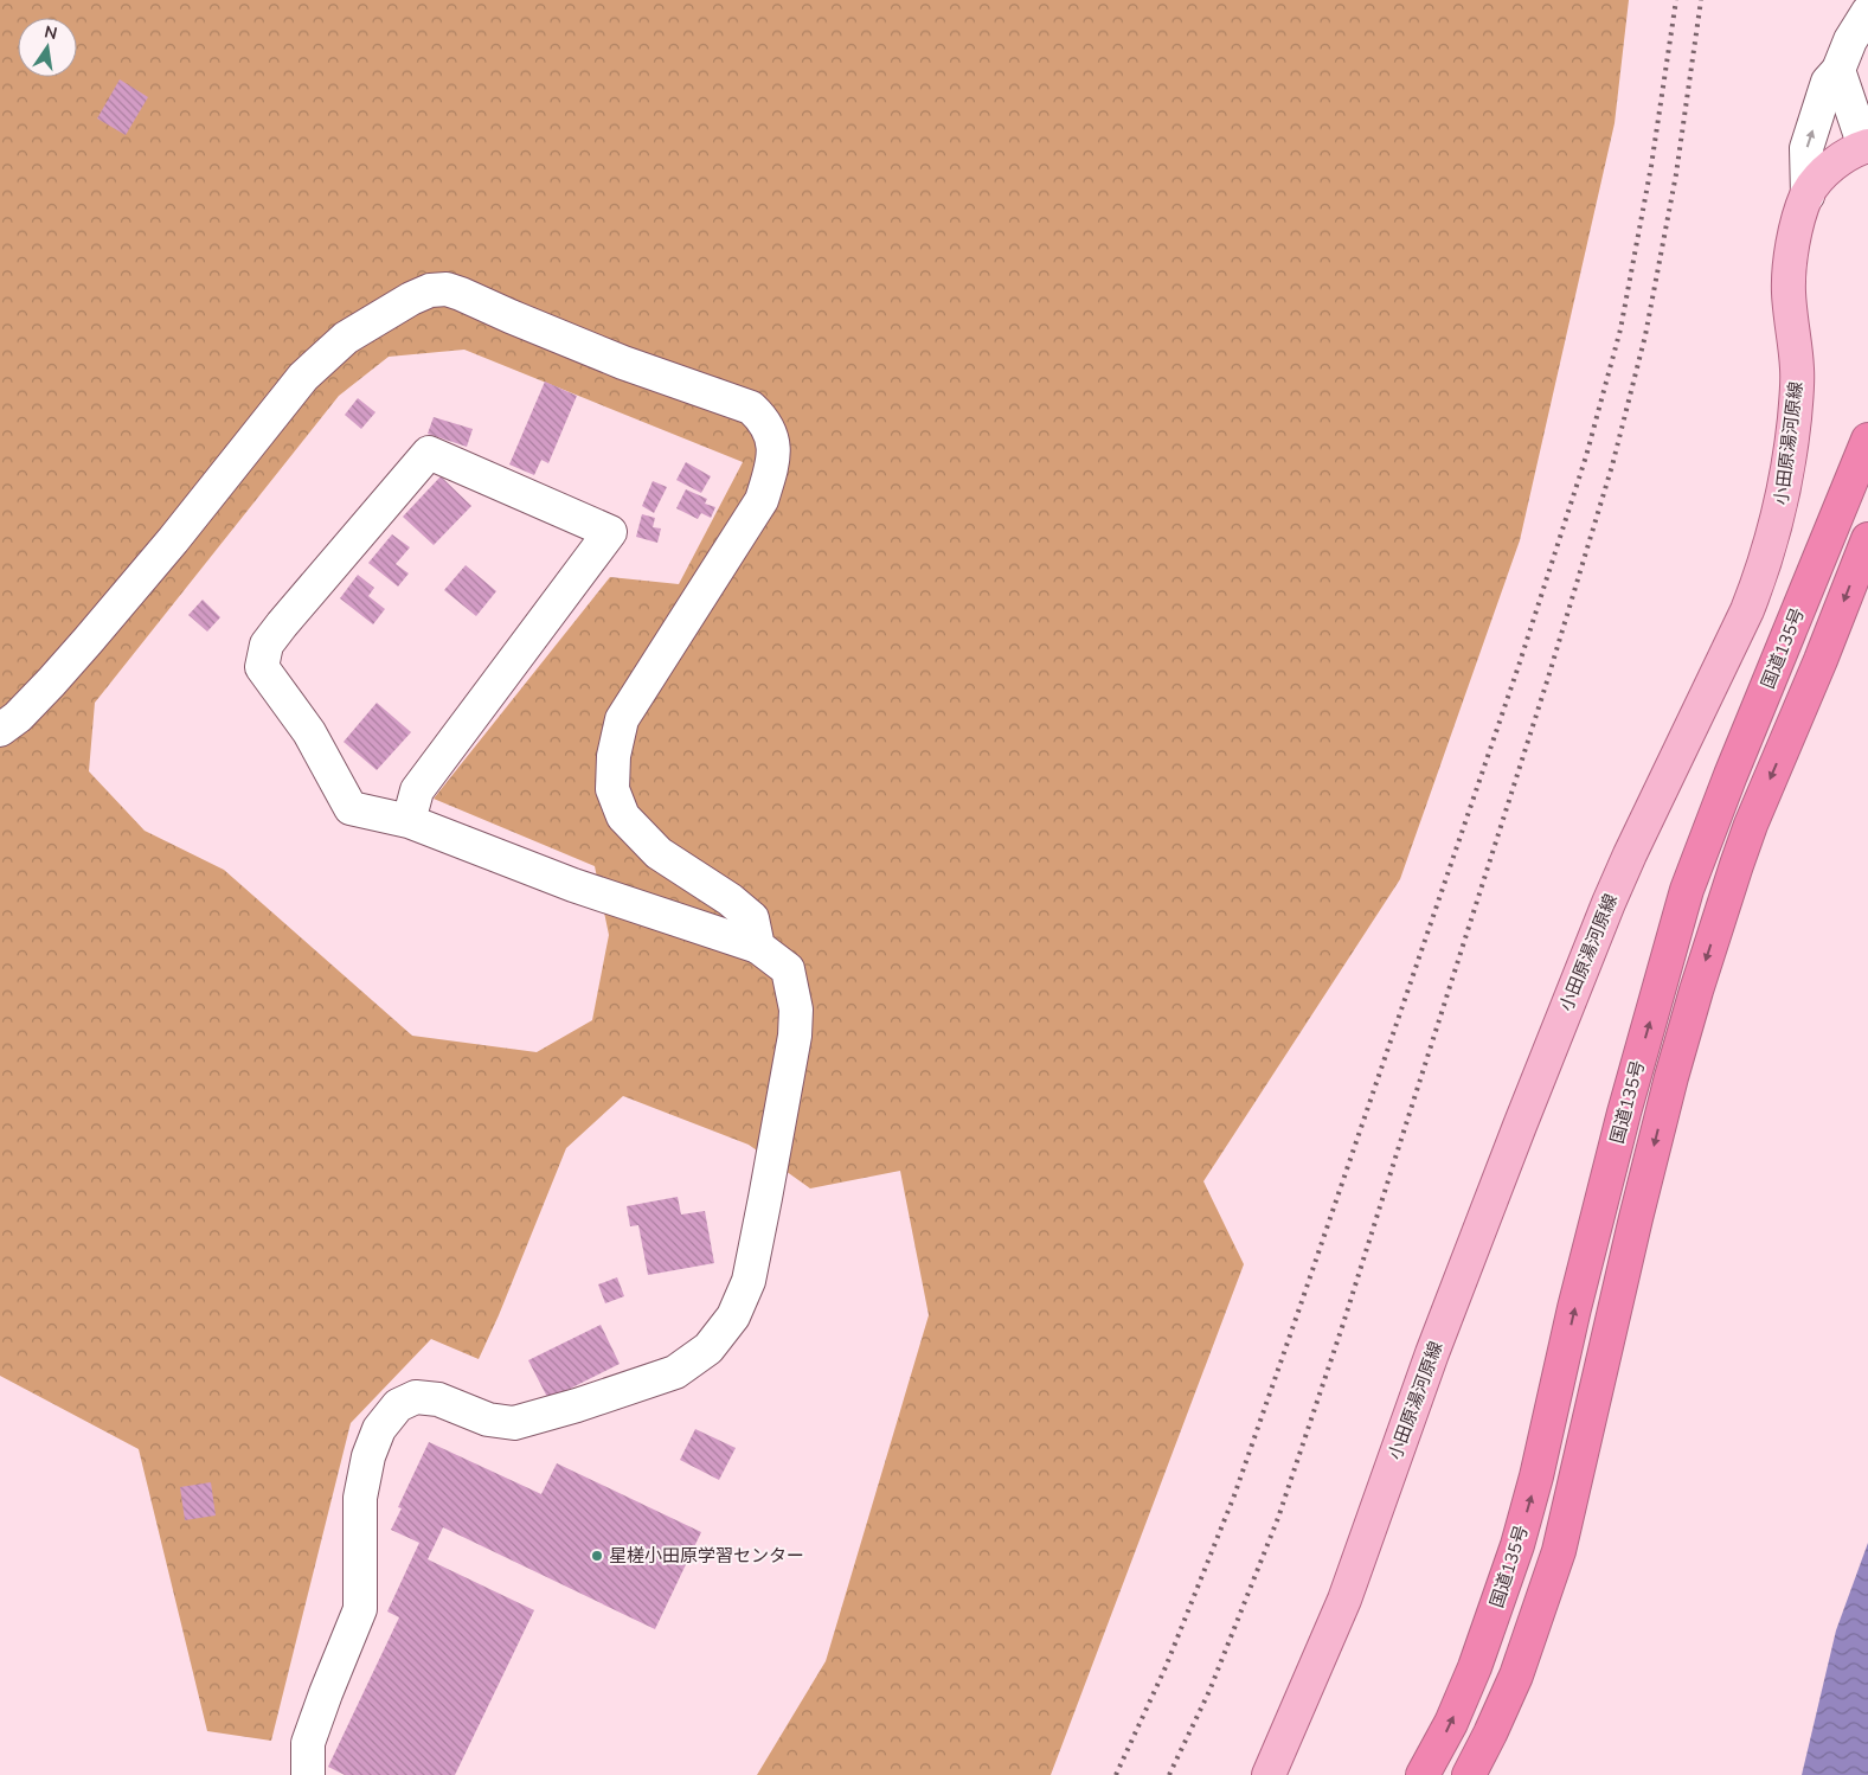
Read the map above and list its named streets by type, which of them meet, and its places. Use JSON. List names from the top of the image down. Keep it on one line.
{"streets":{"highway":["国道135号"],"main road":["小田原湯河原線"]},"places":["星槎小田原学習センター"],"north":"top"}
